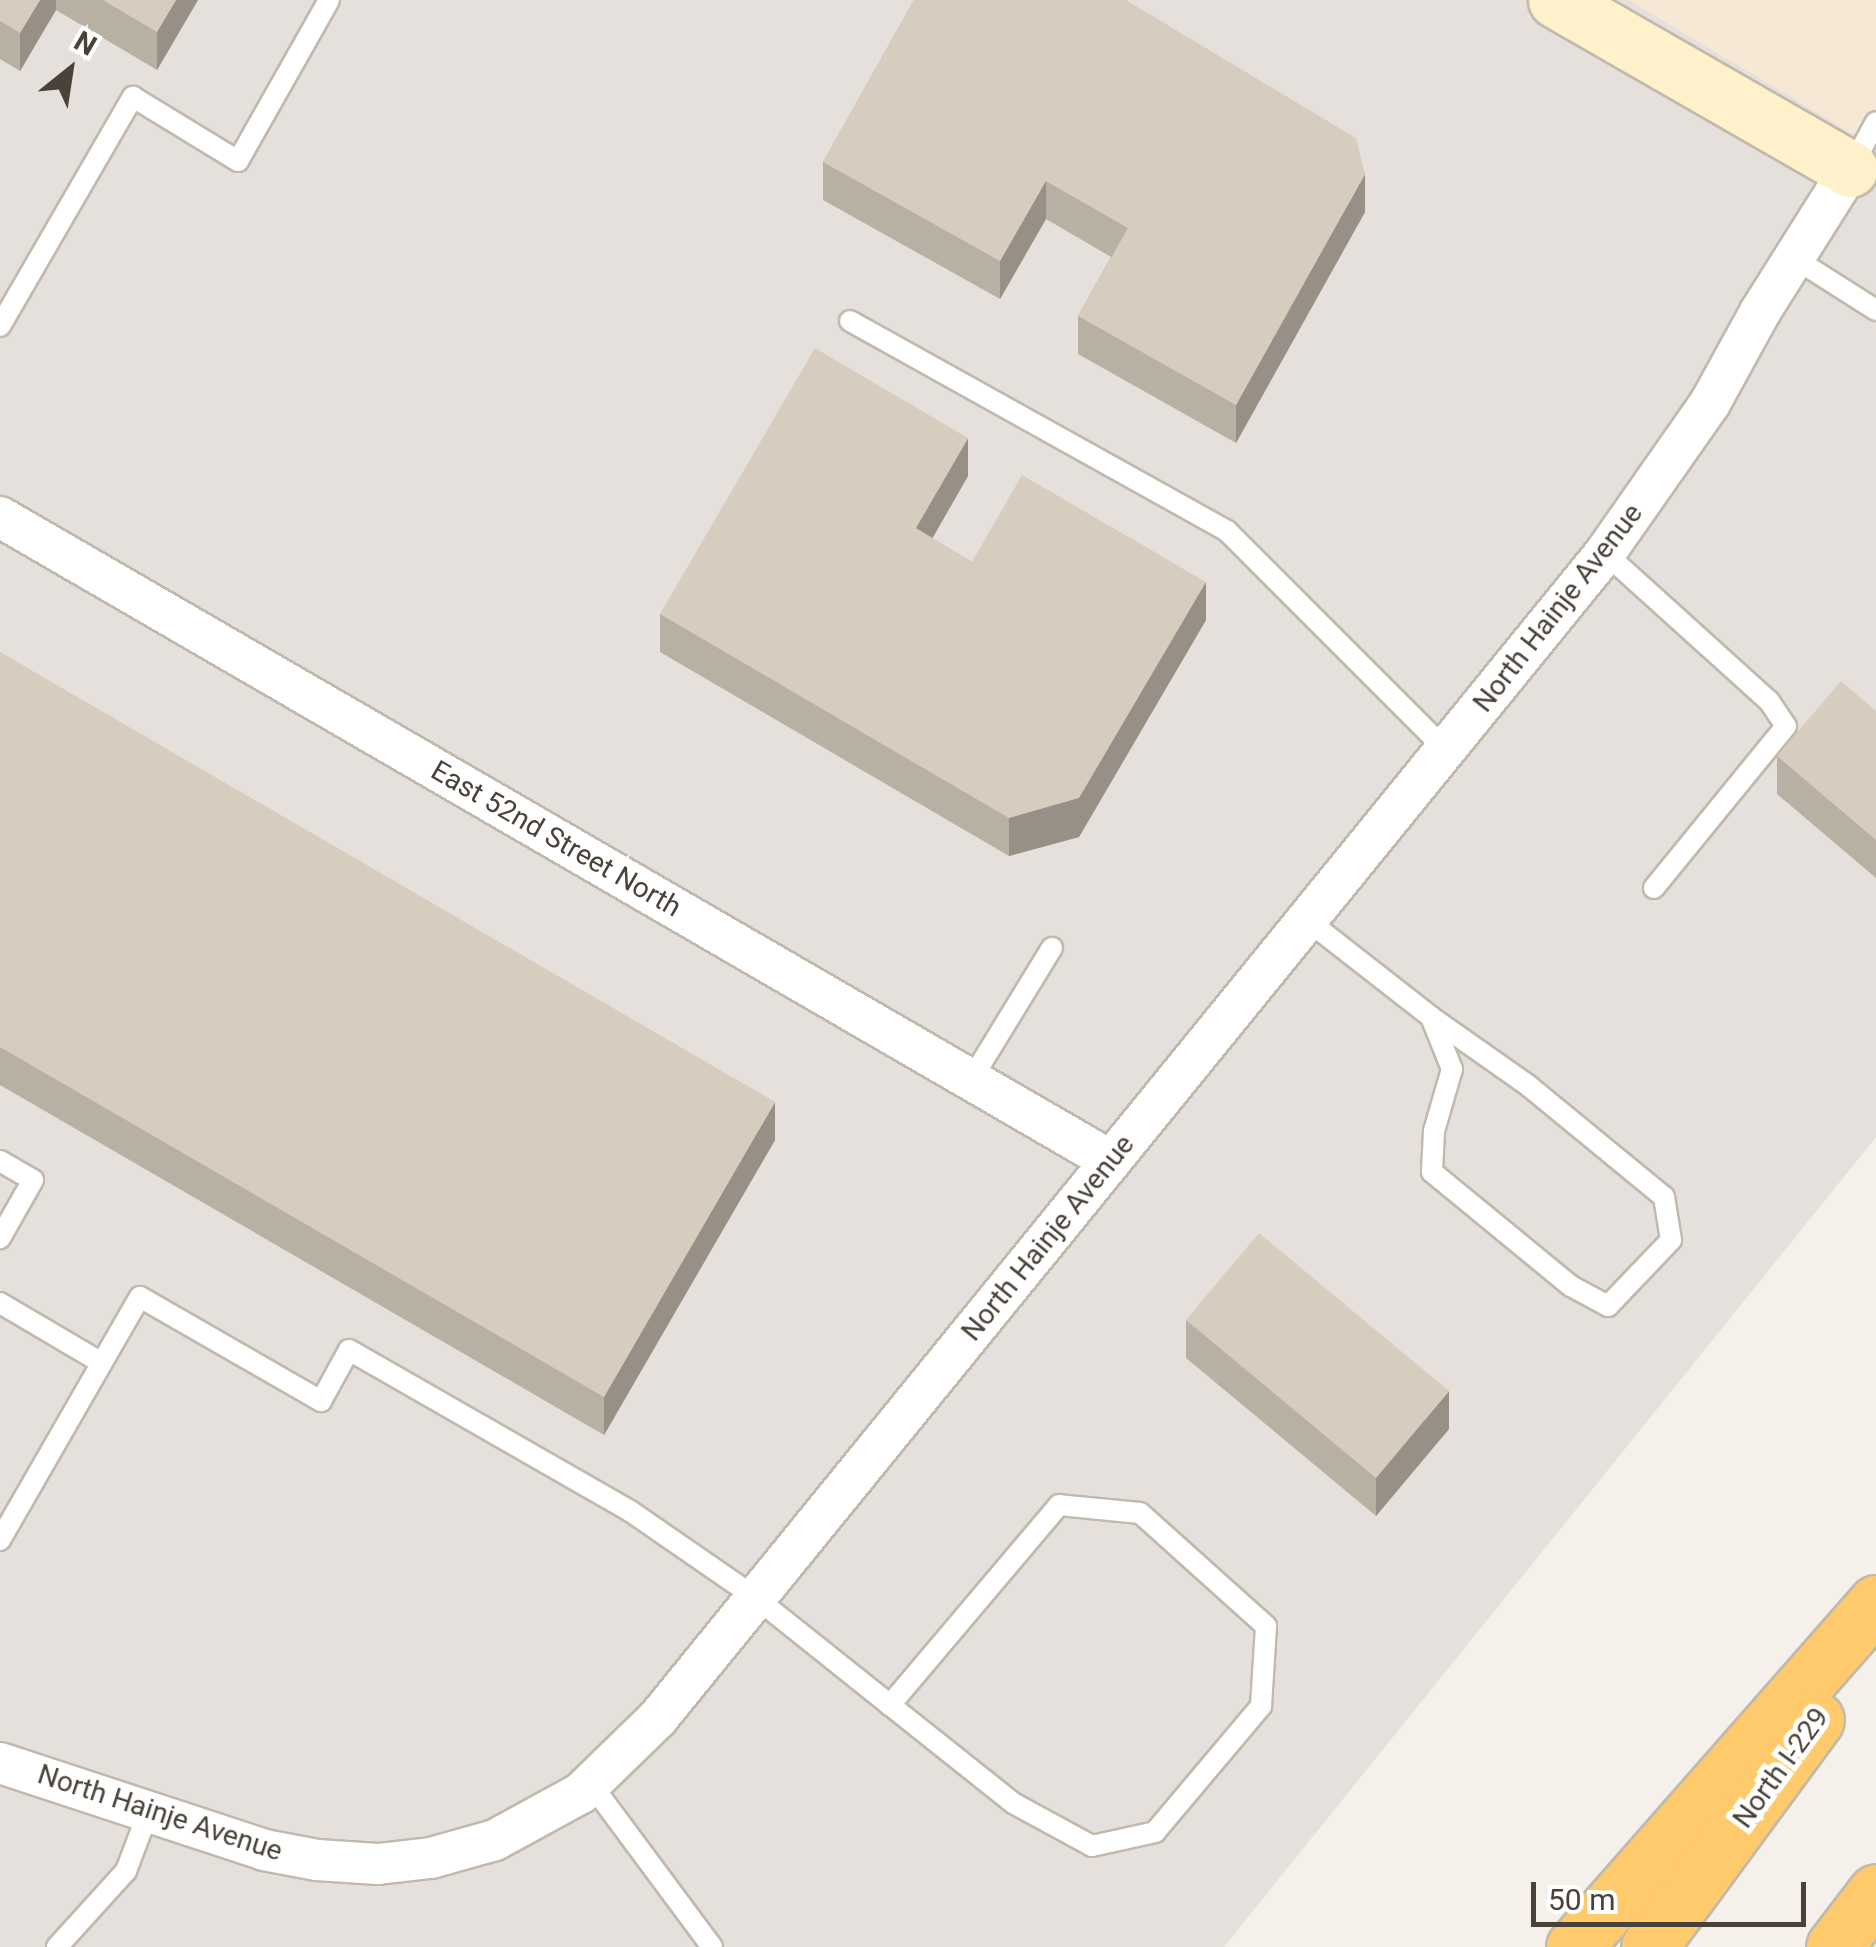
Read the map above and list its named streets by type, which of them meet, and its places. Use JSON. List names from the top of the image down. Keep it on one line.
{"streets":{"highway":["North I-229"],"street":["North Hainje Avenue","East 52nd Street North"]},"crossings":[["North Hainje Avenue","East 52nd Street North"]],"scale_bar":"50 m","north":"top right"}
